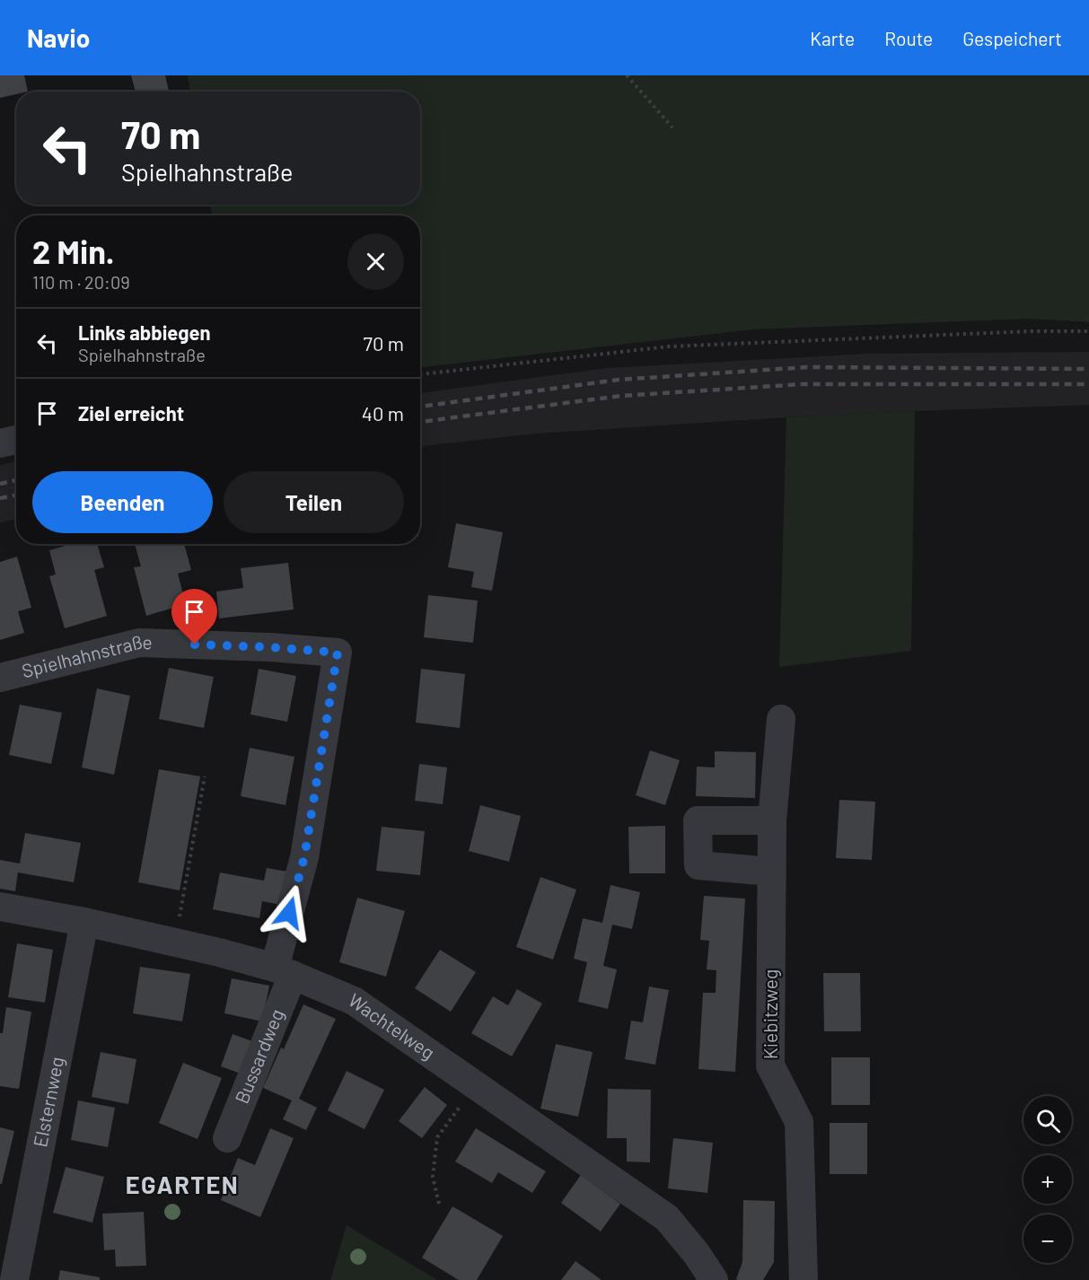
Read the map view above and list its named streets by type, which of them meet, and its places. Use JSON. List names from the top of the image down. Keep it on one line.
{"streets":{"street":["Spielhahnstraße","Kiebitzweg","Wachtelweg","Bussardweg","Elsternweg"]},"crossings":[["Spielhahnstraße","Wachtelweg"],["Spielhahnstraße","Bussardweg"],["Wachtelweg","Bussardweg"],["Wachtelweg","Elsternweg"]],"districts":["EGARTEN"],"page":{"header":"Navio","nav":["Karte","Route","Gespeichert"],"turn":["70 m","Spielhahnstraße"],"heading":["2 Min.","110 m · 20:09"],"list":[{"name":"Links abbiegen","note":"Spielhahnstraße","value":"70 m"},{"name":"Ziel erreicht","value":"40 m"}],"buttons":["Beenden","Teilen"],"map_buttons":["+","−"]}}
